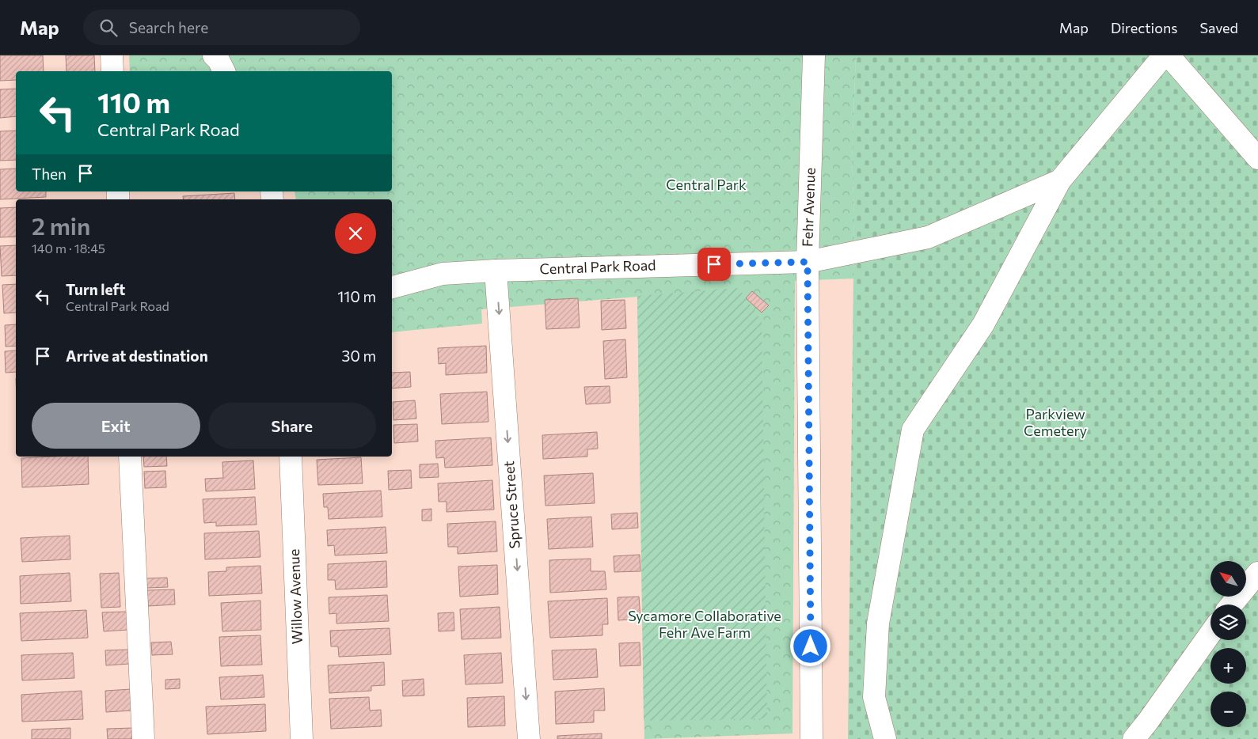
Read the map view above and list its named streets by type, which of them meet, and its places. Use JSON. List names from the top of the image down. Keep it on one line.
{"streets":{"street":["Fehr Avenue","Central Park Road","Spruce Street","Willow Avenue"]},"crossings":[["Fehr Avenue","Central Park Road"],["Central Park Road","Spruce Street"]],"one_way":["Spruce Street"],"parks":["Central Park","Parkview Cemetery","Sycamore Collaborative Fehr Ave Farm"],"north":"top left","page":{"header":"Map","search":"Search here","nav":["Map","Directions","Saved"],"turn":["110 m","Central Park Road"],"then":"Then","heading":["2 min","140 m · 18:45"],"list":[{"name":"Turn left","note":"Central Park Road","value":"110 m"},{"name":"Arrive at destination","value":"30 m"}],"buttons":["Exit","Share"],"map_buttons":["+","−"]}}
